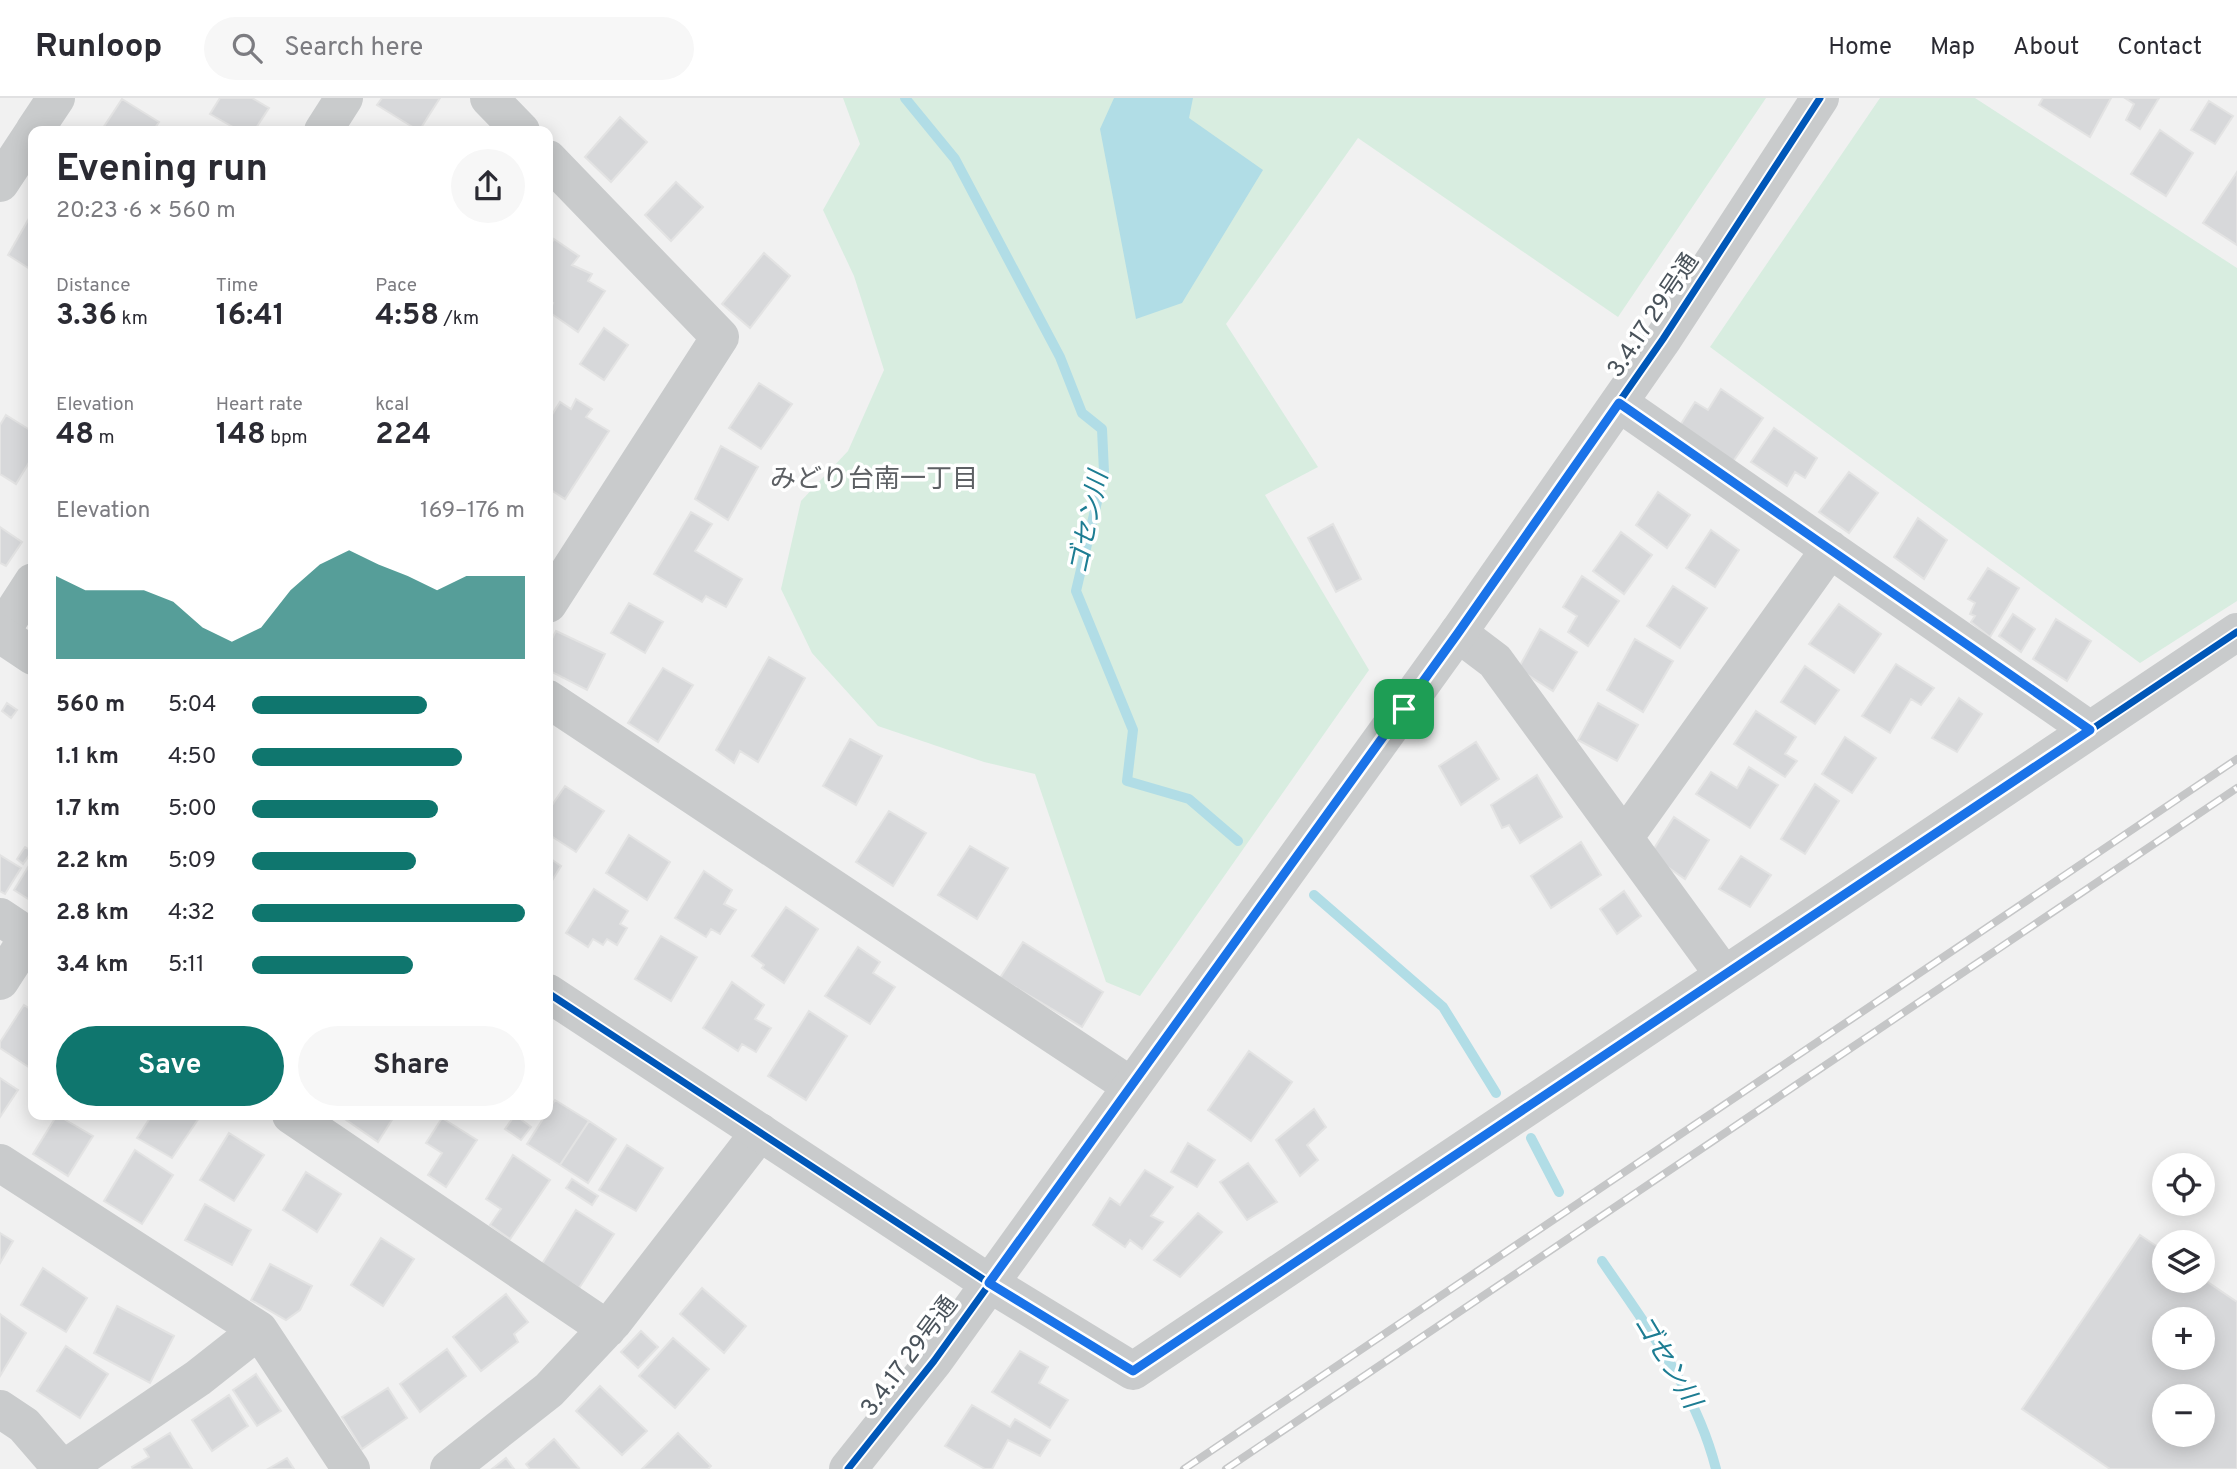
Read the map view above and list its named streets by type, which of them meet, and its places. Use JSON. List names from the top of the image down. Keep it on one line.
{"streets":{"street":["3.4.17 29号通"]},"districts":["みどり台南一丁目"],"water":["ゴセン川"],"page":{"header":"Runloop","search":"Search here","nav":["Home","Map","About","Contact"],"heading":["Evening run","20:23 · 6 × 560 m"],"stats":[["Distance","3.36 km"],["Time","16:41"],["Pace","4:58 /km"],["Elevation","48 m"],["Heart rate","148 bpm"],["kcal","224"]],"chart":["Elevation","169–176 m"],"list":[{"name":"560 m","note":"5:04"},{"name":"1.1 km","note":"4:50"},{"name":"1.7 km","note":"5:00"},{"name":"2.2 km","note":"5:09"},{"name":"2.8 km","note":"4:32"},{"name":"3.4 km","note":"5:11"}],"buttons":["Save","Share"],"map_buttons":["+","−"]}}
